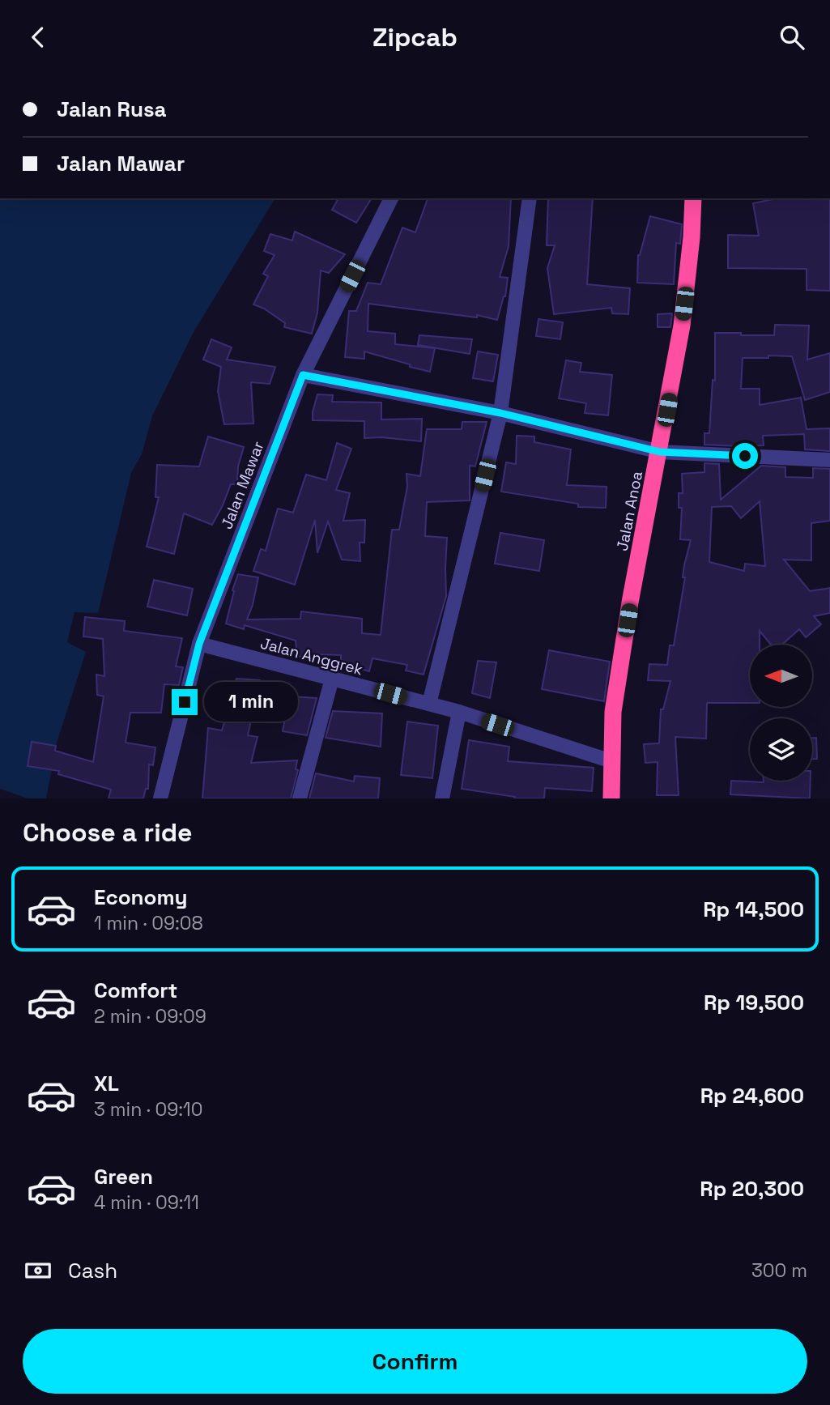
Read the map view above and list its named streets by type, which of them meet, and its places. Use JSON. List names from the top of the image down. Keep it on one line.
{"streets":{"highway":["Jalan Anoa"],"street":["Jalan Mawar","Jalan Anggrek"]},"crossings":[["Jalan Mawar","Jalan Anggrek"],["Jalan Anoa","Jalan Anggrek"]],"north":"left","page":{"header":"Zipcab","banner":["Jalan Rusa","Jalan Mawar"],"bubble":"1 min","heading":"Choose a ride","list":[{"name":"Economy","note":"1 min · 09:08","value":"Rp 14,500"},{"name":"Comfort","note":"2 min · 09:09","value":"Rp 19,500"},{"name":"XL","note":"3 min · 09:10","value":"Rp 24,600"},{"name":"Green","note":"4 min · 09:11","value":"Rp 20,300"}],"pay":["Cash","300 m"],"buttons":"Confirm"}}
